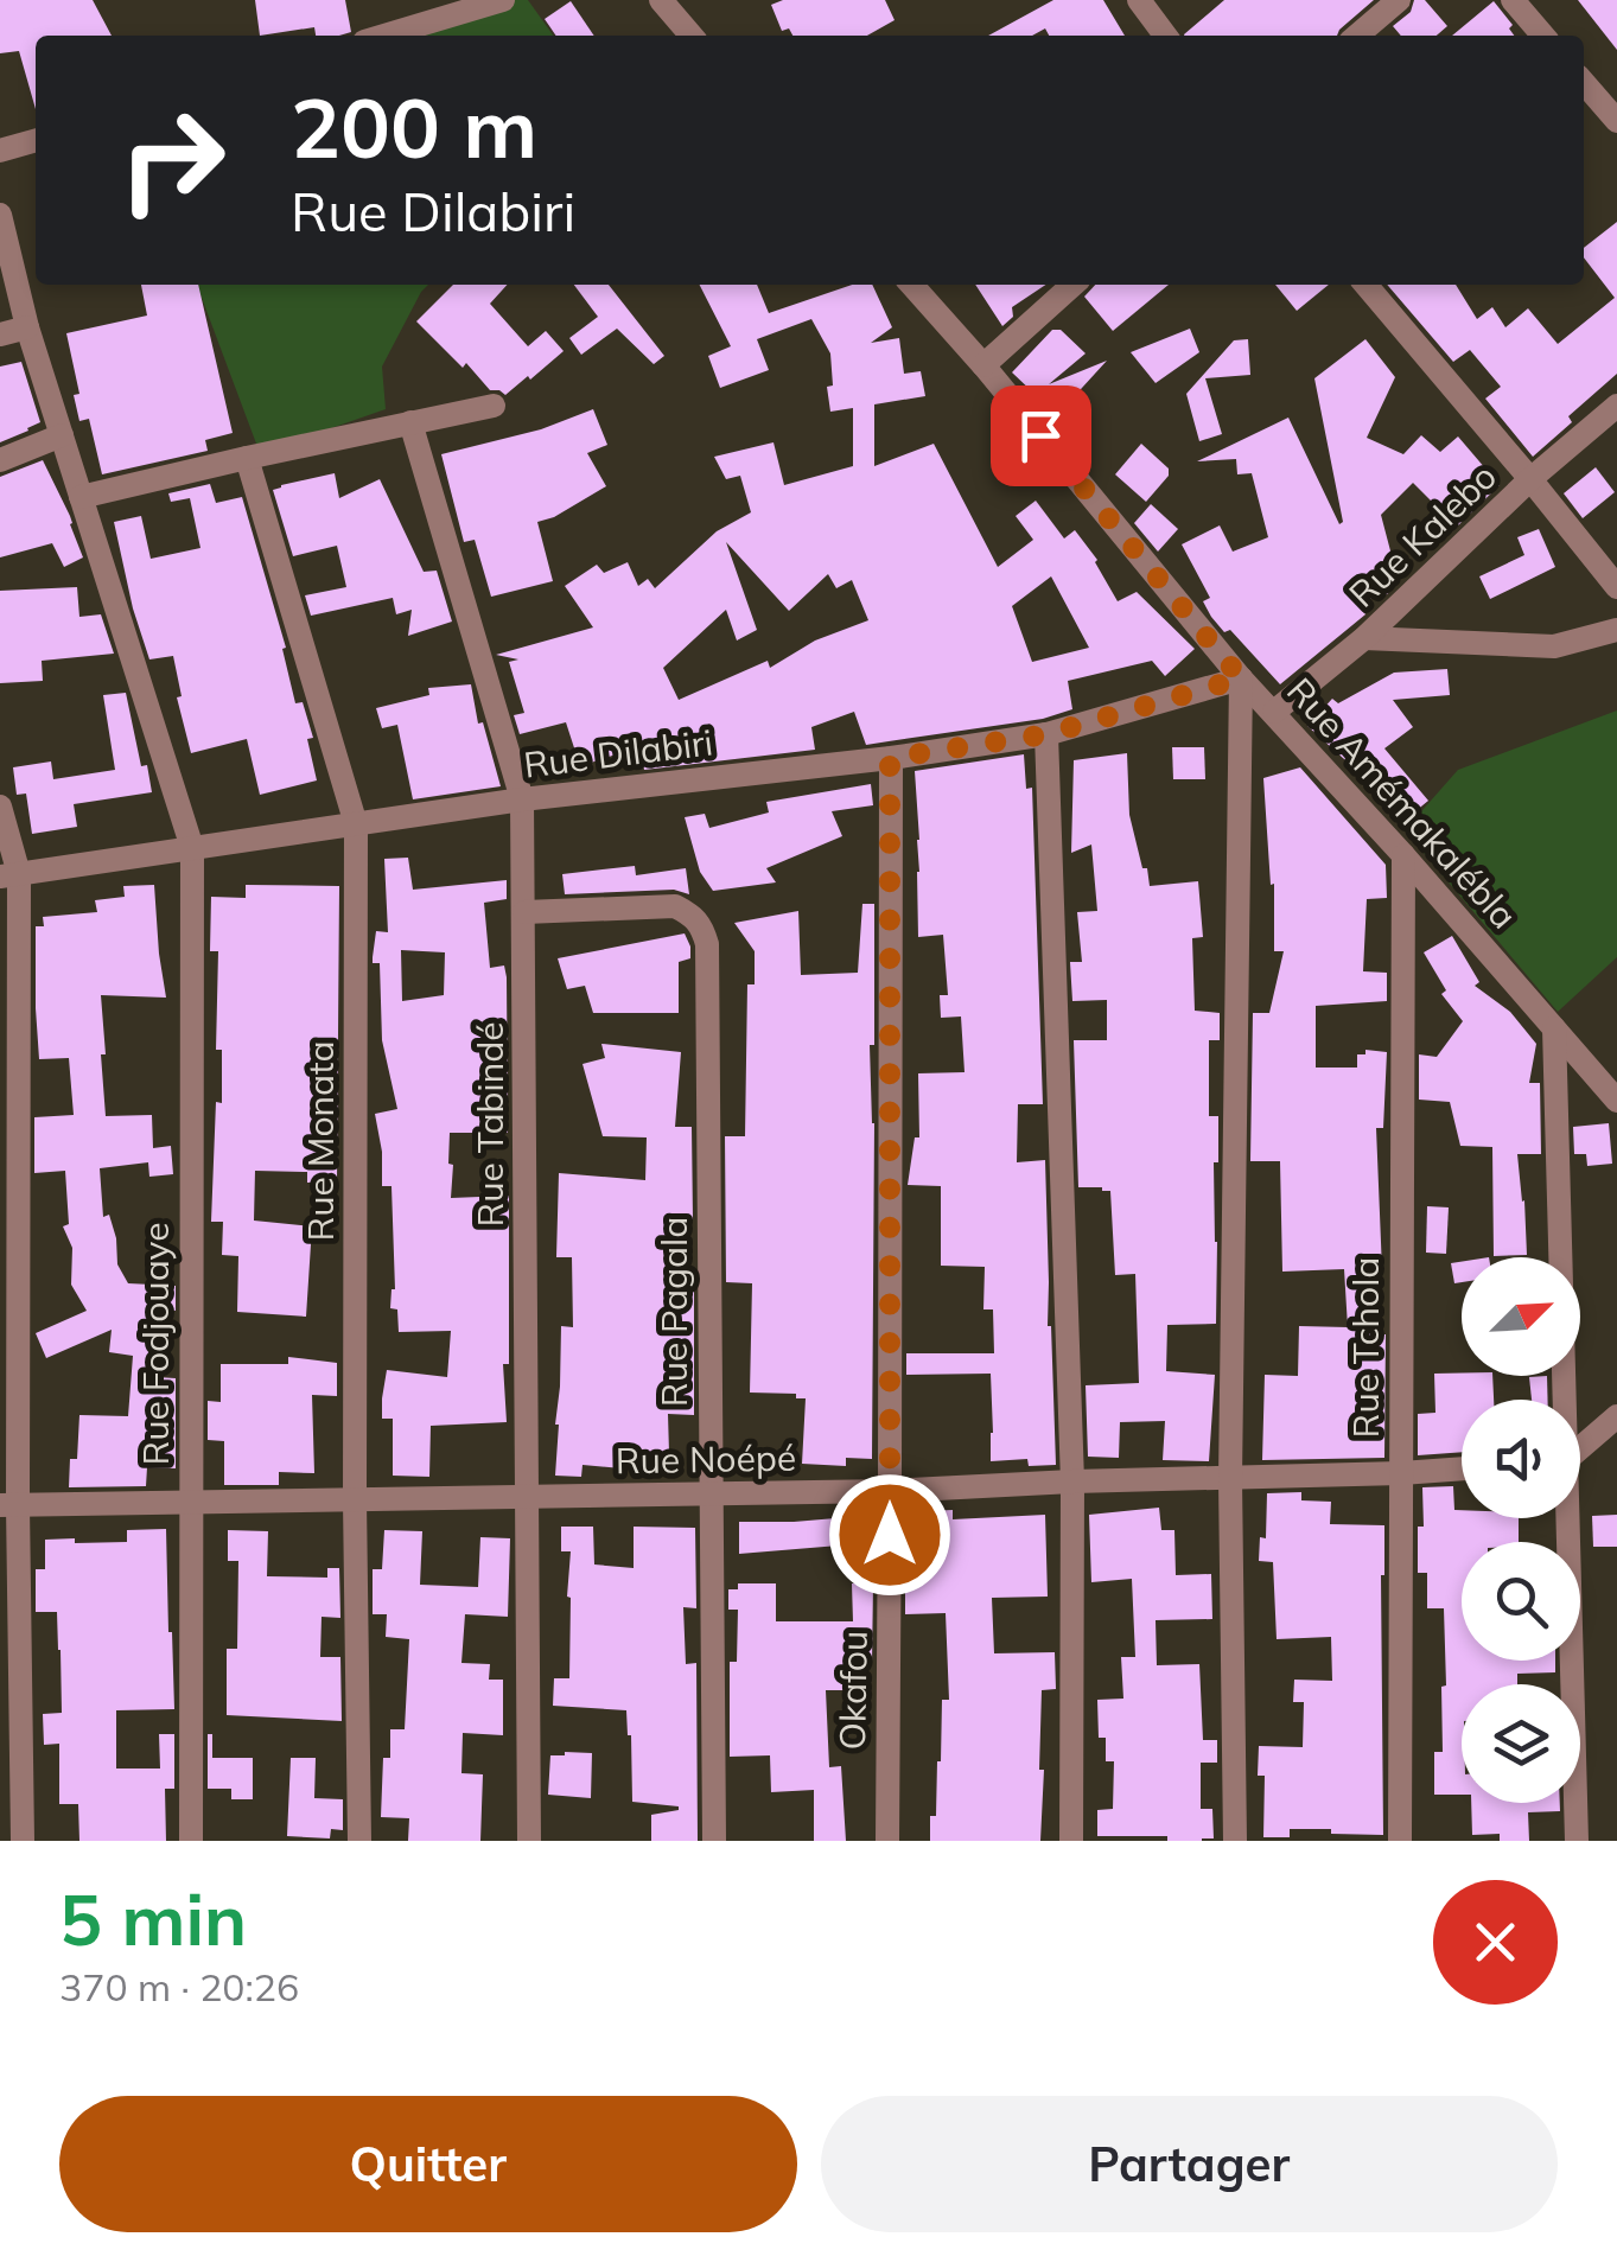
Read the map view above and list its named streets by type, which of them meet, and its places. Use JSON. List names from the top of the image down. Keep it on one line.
{"streets":{"street":["Rue Kalebo","Rue Dilabiri","Rue Amémakalébla","Rue Tabindé","Rue Monata","Rue Pagala","Rue Fodjouaye","Rue Tchola","Rue Noépé","Okafou"]},"crossings":[["Rue Kalebo","Rue Amémakalébla"],["Rue Dilabiri","Rue Amémakalébla"],["Rue Dilabiri","Rue Tabindé"],["Rue Dilabiri","Rue Monata"],["Rue Dilabiri","Rue Fodjouaye"],["Rue Dilabiri","Okafou"],["Rue Amémakalébla","Rue Tchola"],["Rue Tabindé","Rue Pagala"],["Rue Tabindé","Rue Noépé"],["Rue Monata","Rue Noépé"],["Rue Pagala","Rue Noépé"],["Rue Fodjouaye","Rue Noépé"],["Rue Tchola","Rue Noépé"],["Rue Noépé","Okafou"]],"north":"top right","page":{"turn":["200 m","Rue Dilabiri"],"heading":["5 min","370 m · 20:26"],"buttons":["Quitter","Partager"]}}
